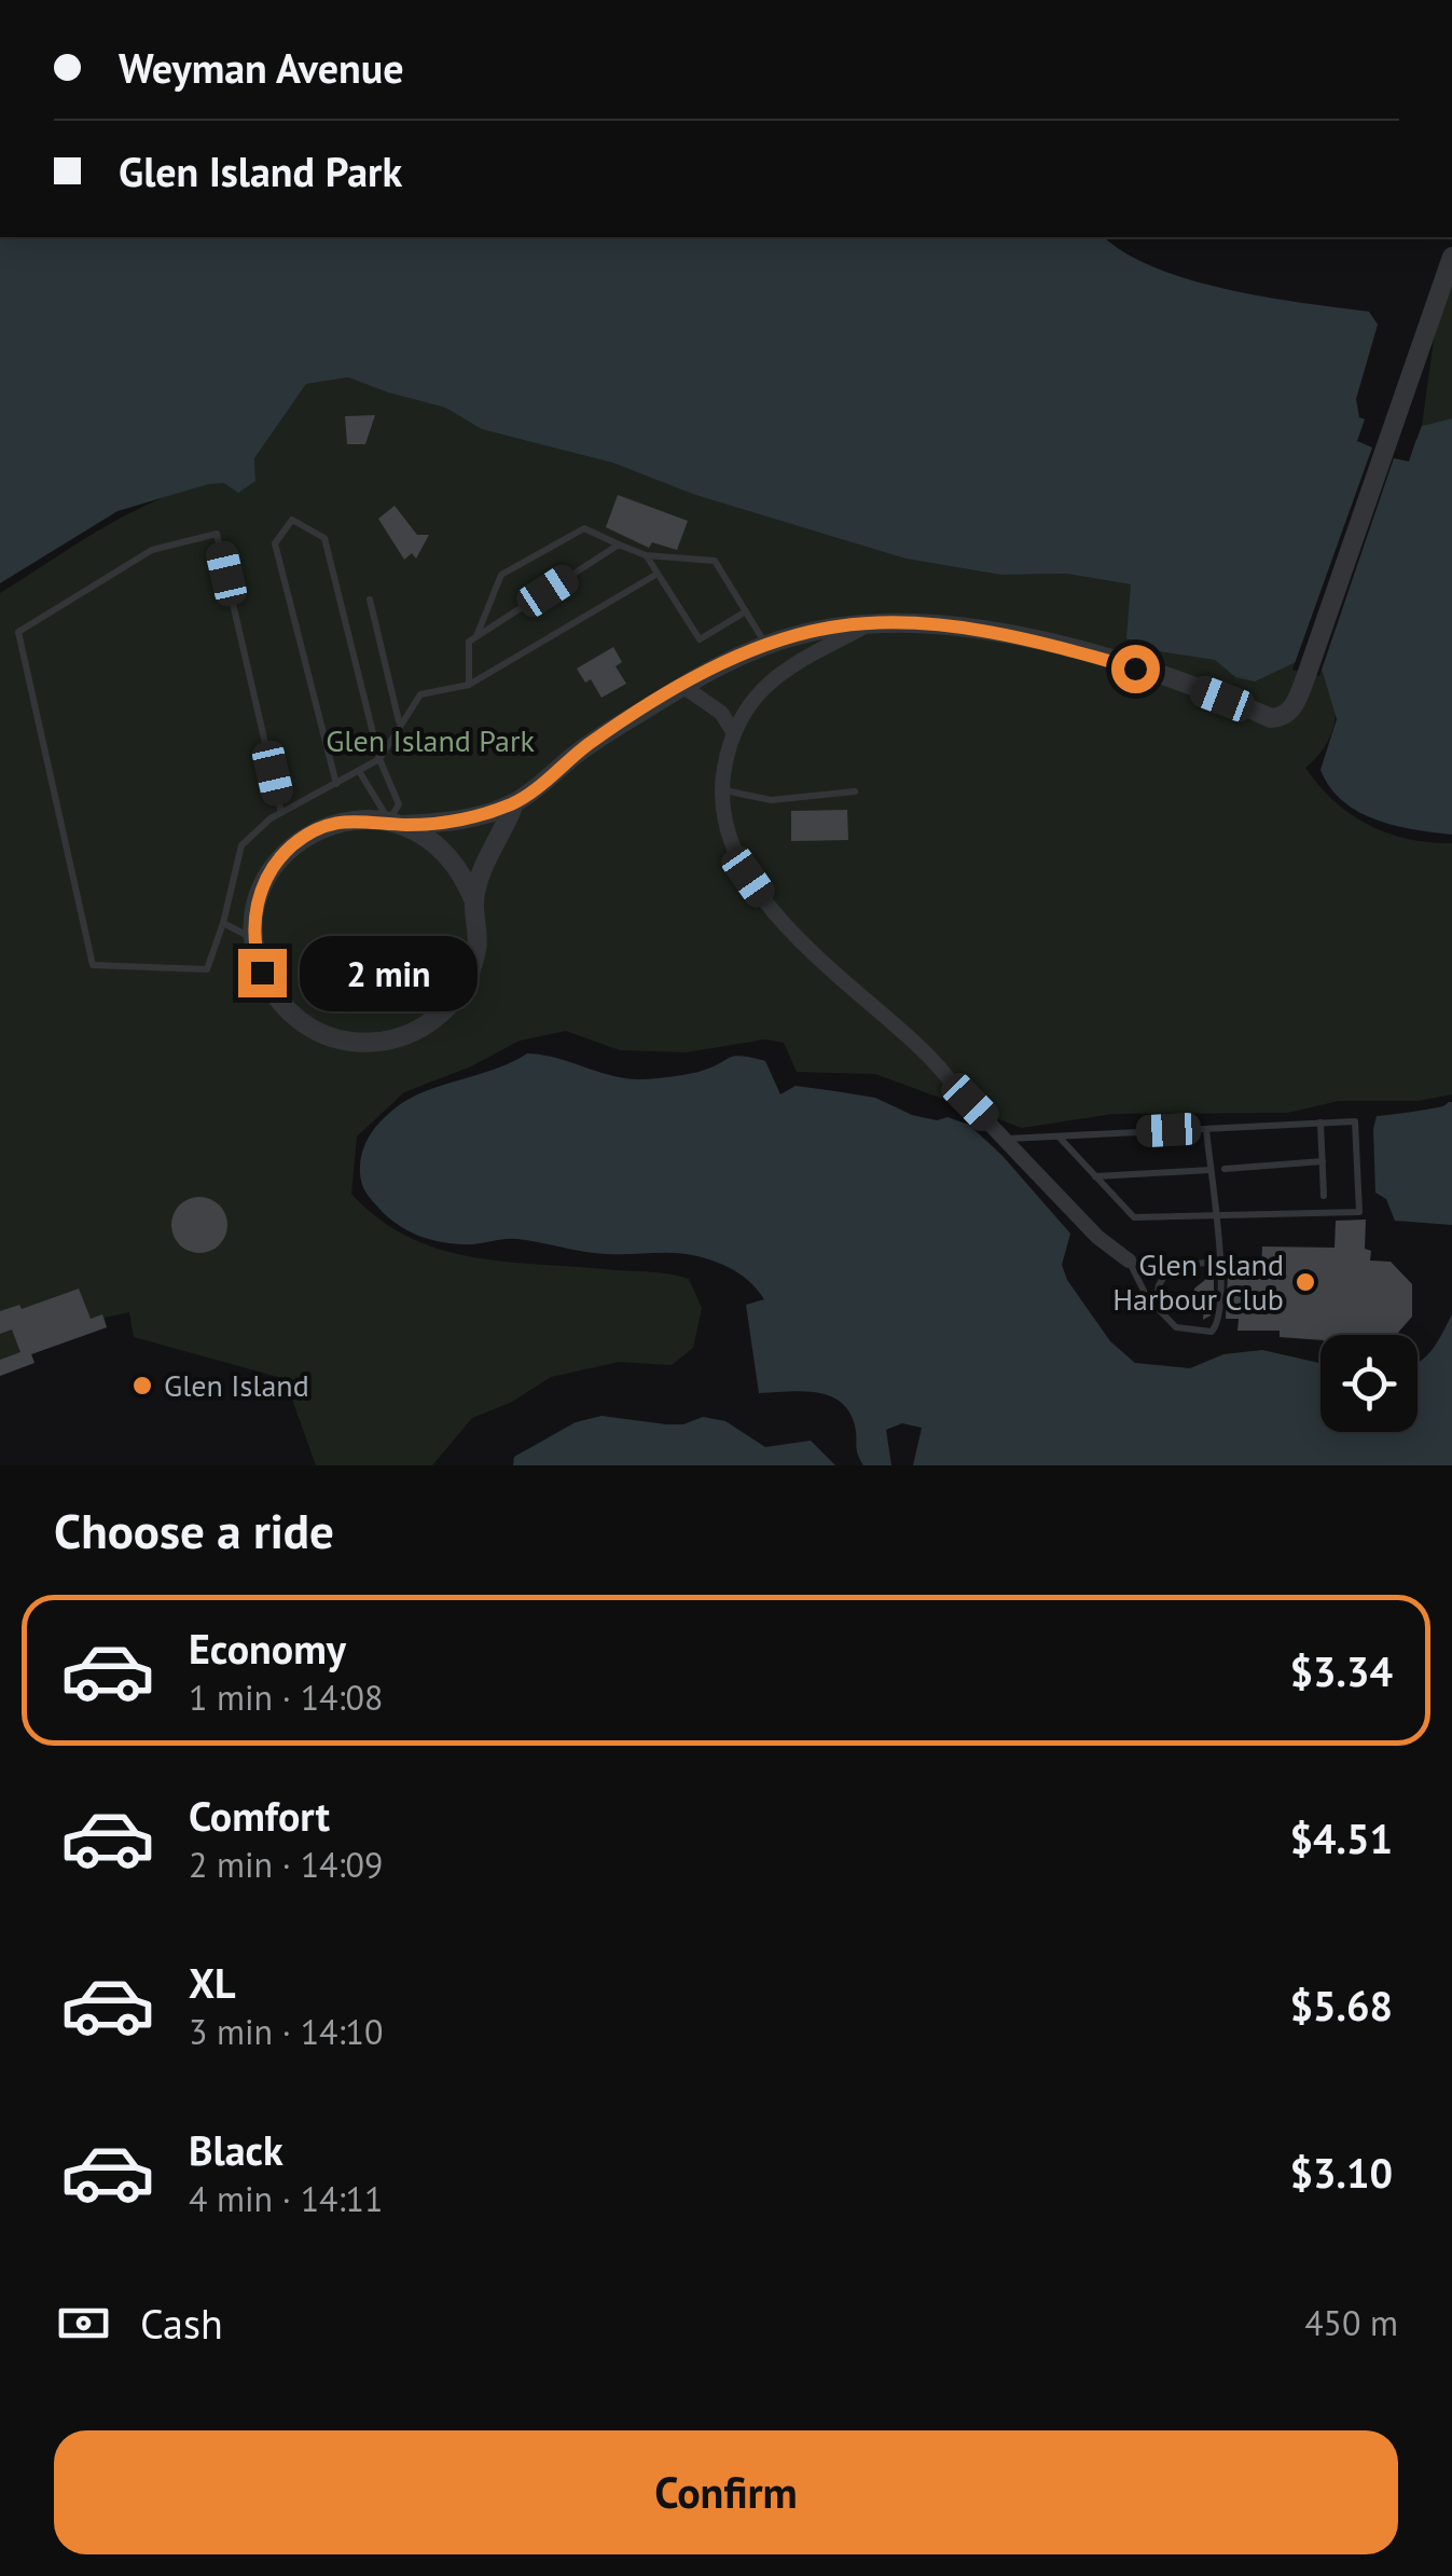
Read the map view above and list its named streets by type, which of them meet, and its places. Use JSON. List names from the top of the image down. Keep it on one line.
{"parks":["Glen Island Park"],"places":["Glen Island Harbour Club","Glen Island"],"page":{"banner":["Weyman Avenue","Glen Island Park"],"bubble":"2 min","heading":"Choose a ride","list":[{"name":"Economy","note":"1 min · 14:08","value":"$3.34"},{"name":"Comfort","note":"2 min · 14:09","value":"$4.51"},{"name":"XL","note":"3 min · 14:10","value":"$5.68"},{"name":"Black","note":"4 min · 14:11","value":"$3.10"}],"pay":["Cash","450 m"],"buttons":"Confirm"}}
